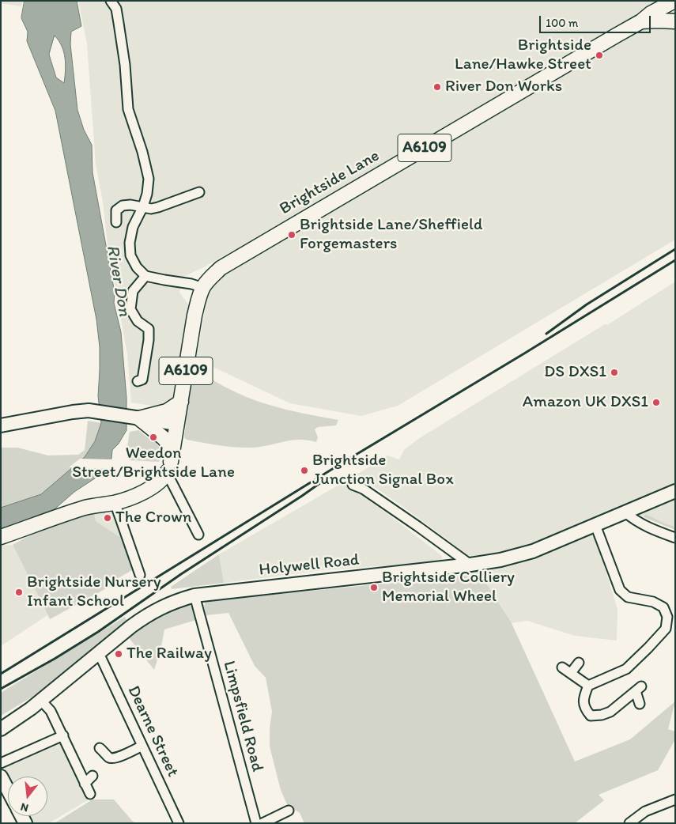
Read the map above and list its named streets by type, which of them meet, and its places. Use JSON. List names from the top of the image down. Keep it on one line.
{"streets":{"main road":["A6109","Brightside Lane","Holywell Road"],"street":["Limpsfield Road","Dearne Street"]},"crossings":[["A6109","Brightside Lane"],["Holywell Road","Limpsfield Road"],["Holywell Road","Dearne Street"]],"water":["River Don"],"places":["Brightside Lane/Hawke Street","River Don Works","Brightside Lane/Sheffield Forgemasters","DS DXS1","Amazon UK DXS1","Weedon Street/Brightside Lane","Brightside Junction Signal Box","The Crown","Brightside Colliery Memorial Wheel","Brightside Nursery Infant School","The Railway"],"scale_bar":"100 m","north":"bottom"}
